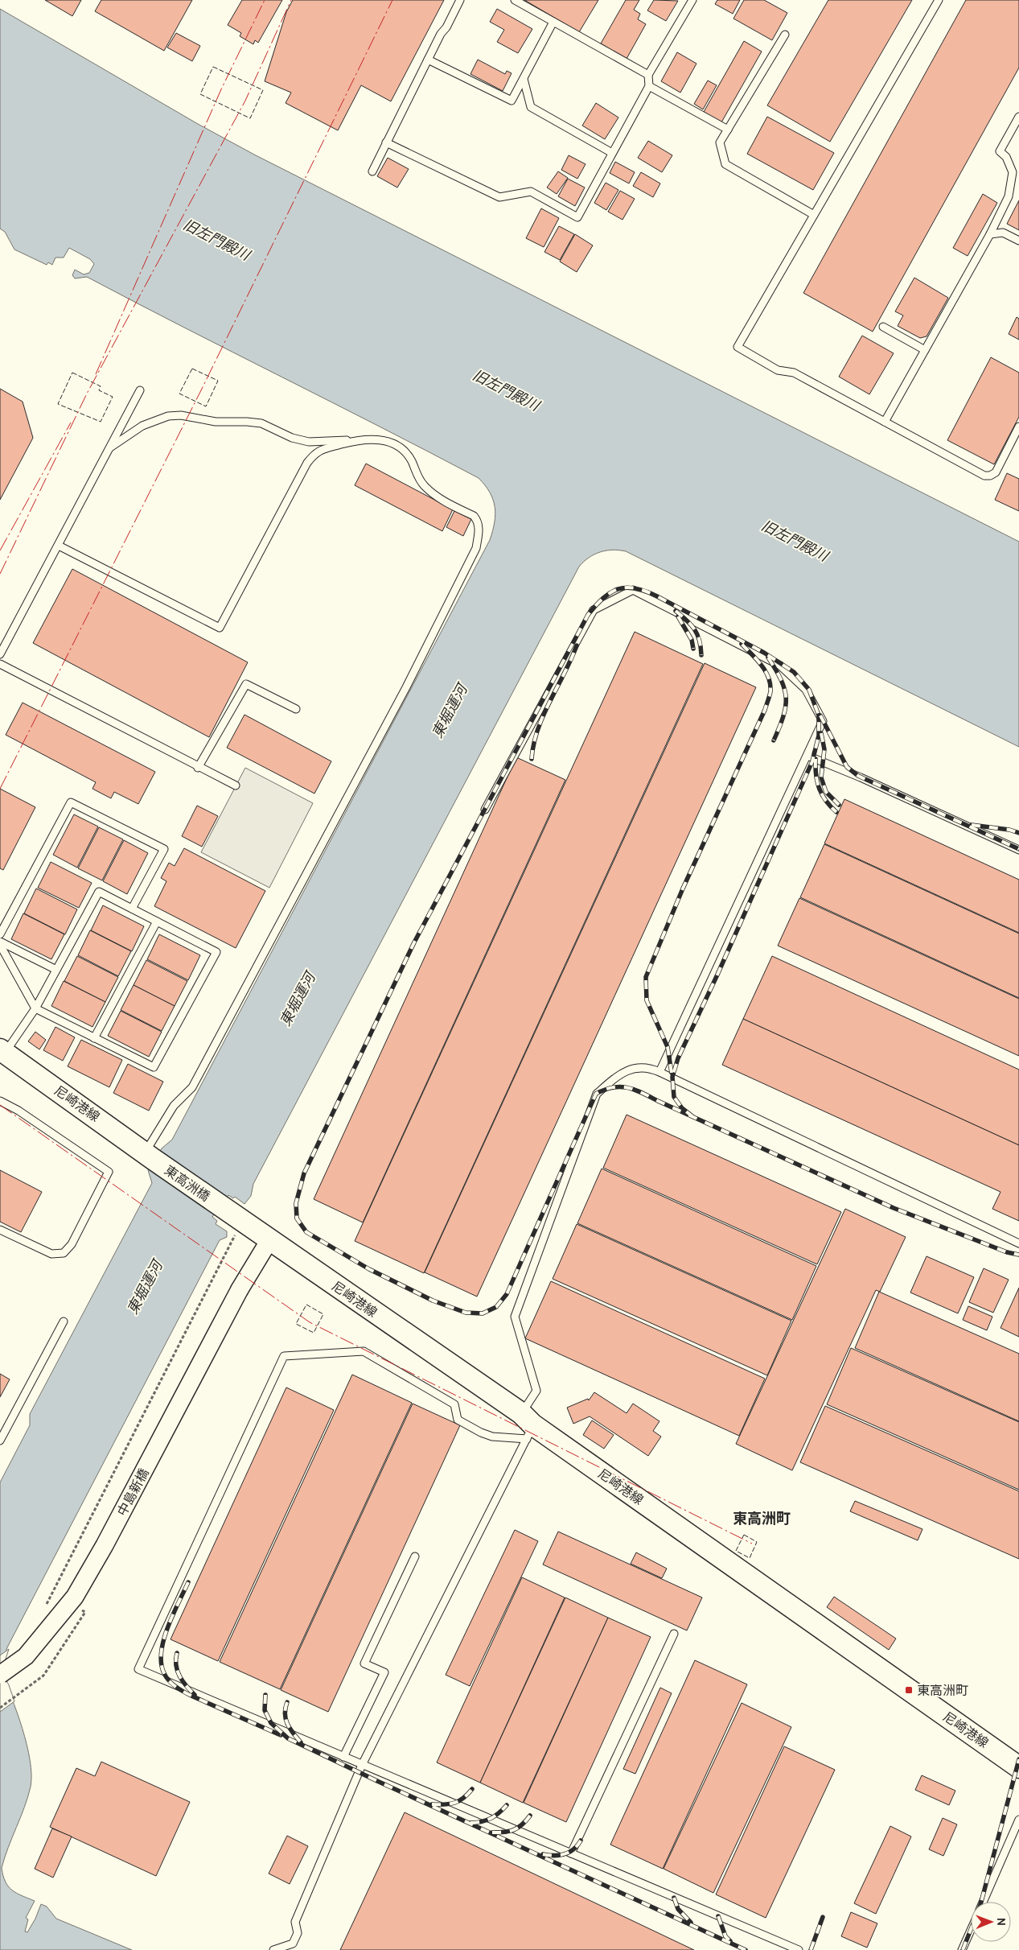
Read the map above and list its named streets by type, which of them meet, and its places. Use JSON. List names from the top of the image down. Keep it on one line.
{"streets":{"main road":["尼崎港線","東高洲橋"],"street":["中島新橋"]},"crossings":[["尼崎港線","東高洲橋"],["尼崎港線","中島新橋"]],"districts":["東高洲町"],"water":["旧左門殿川","東堀運河"],"places":{"transit":["東高洲町"]},"north":"right"}
